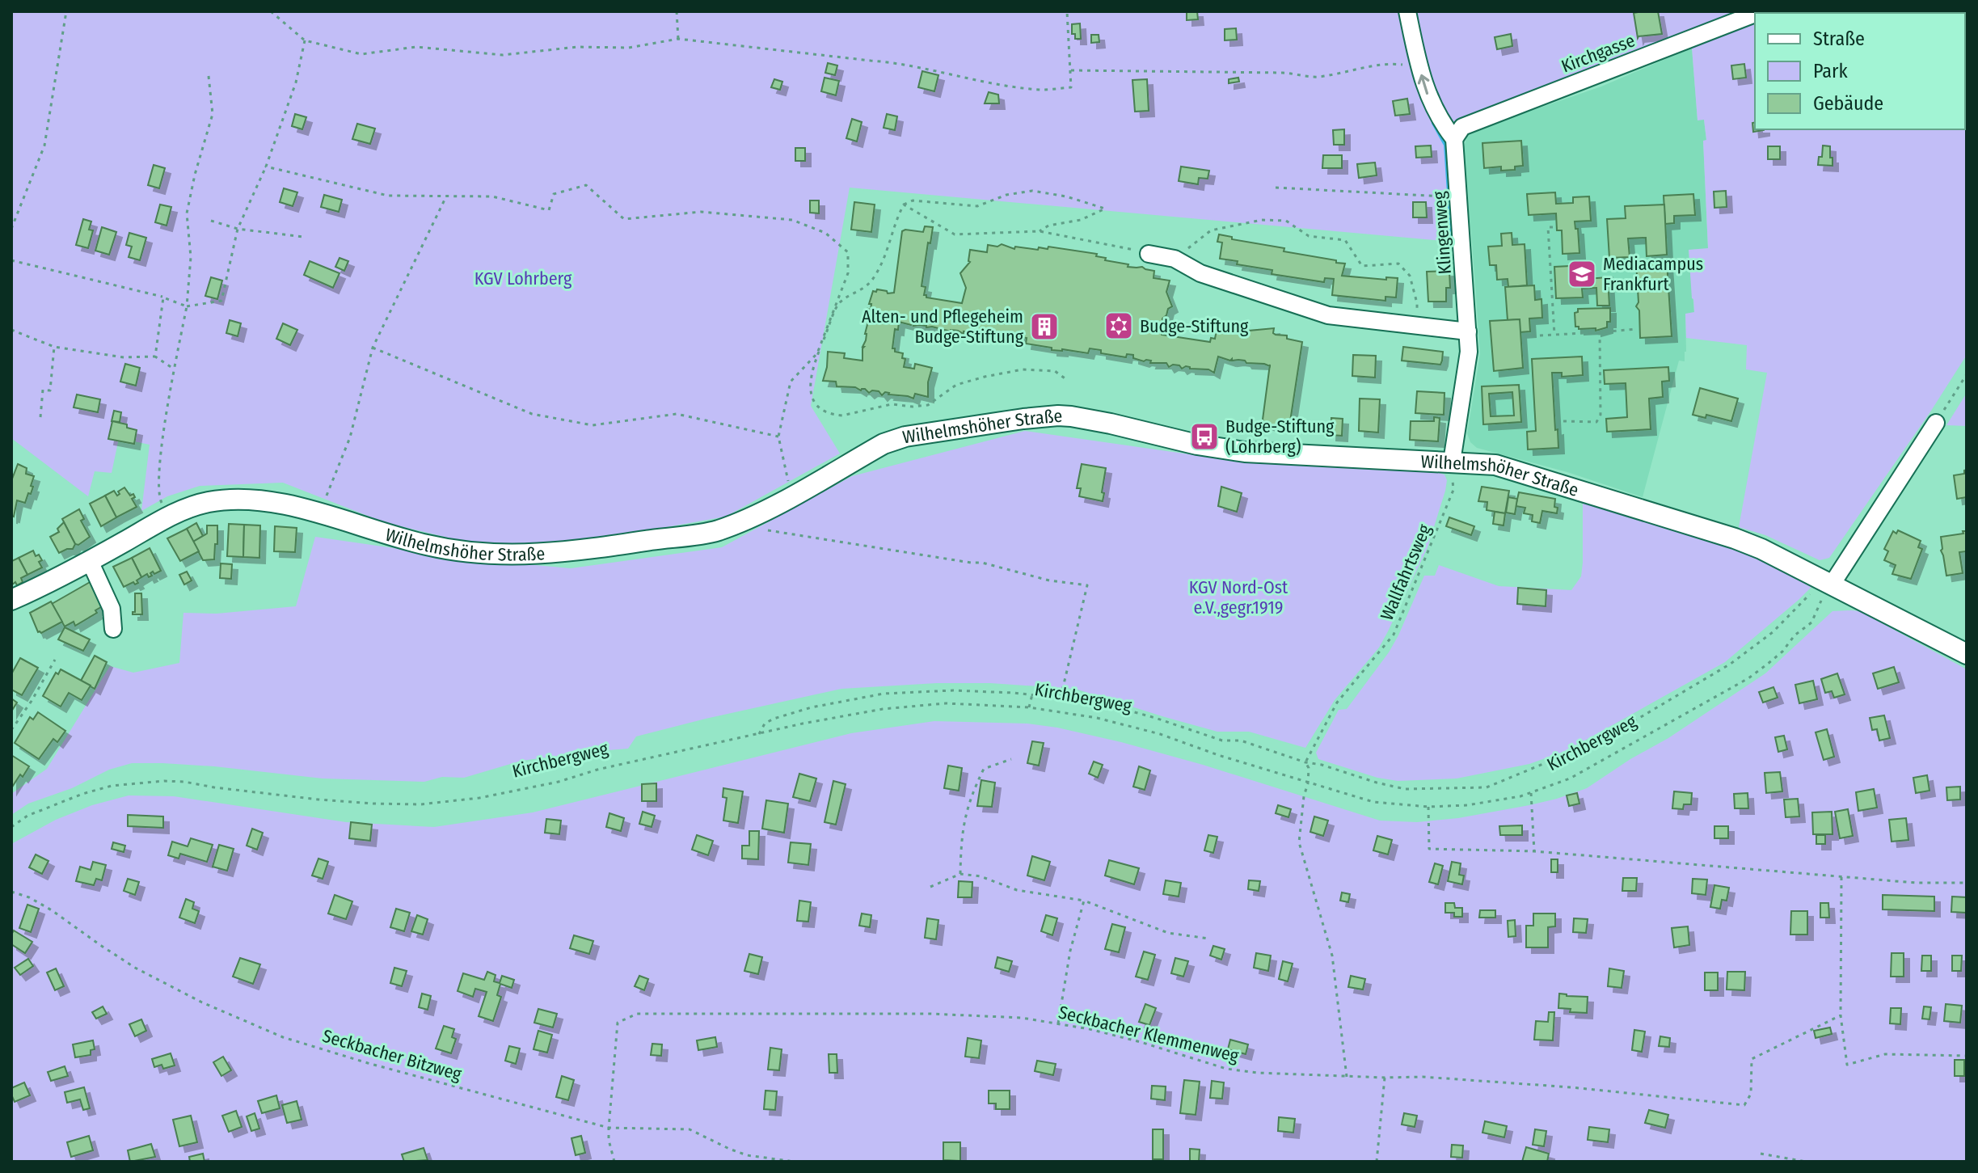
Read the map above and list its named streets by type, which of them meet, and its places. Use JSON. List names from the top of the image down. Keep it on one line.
{"streets":{"main road":["Wilhelmshöher Straße"],"street":["Kirchgasse","Klingenweg"],"path":["Wallfahrtsweg","Kirchbergweg","Seckbacher Klemmenweg","Seckbacher Bitzweg"]},"crossings":[["Kirchgasse","Klingenweg"],["Klingenweg","Wilhelmshöher Straße"],["Klingenweg","Wallfahrtsweg"],["Wilhelmshöher Straße","Wallfahrtsweg"],["Wilhelmshöher Straße","Kirchbergweg"],["Seckbacher Klemmenweg","Seckbacher Bitzweg"]],"parks":["KGV Lohrberg","KGV Nord-Ost e.V.,gegr.1919"],"places":{"school or university":["Mediacampus Frankfurt"],"synagogue":["Budge-Stiftung"],"building":["Alten- und Pflegeheim Budge-Stiftung"],"bus stop":["Budge-Stiftung (Lohrberg)"]},"legend":["Straße","Park","Gebäude"]}
